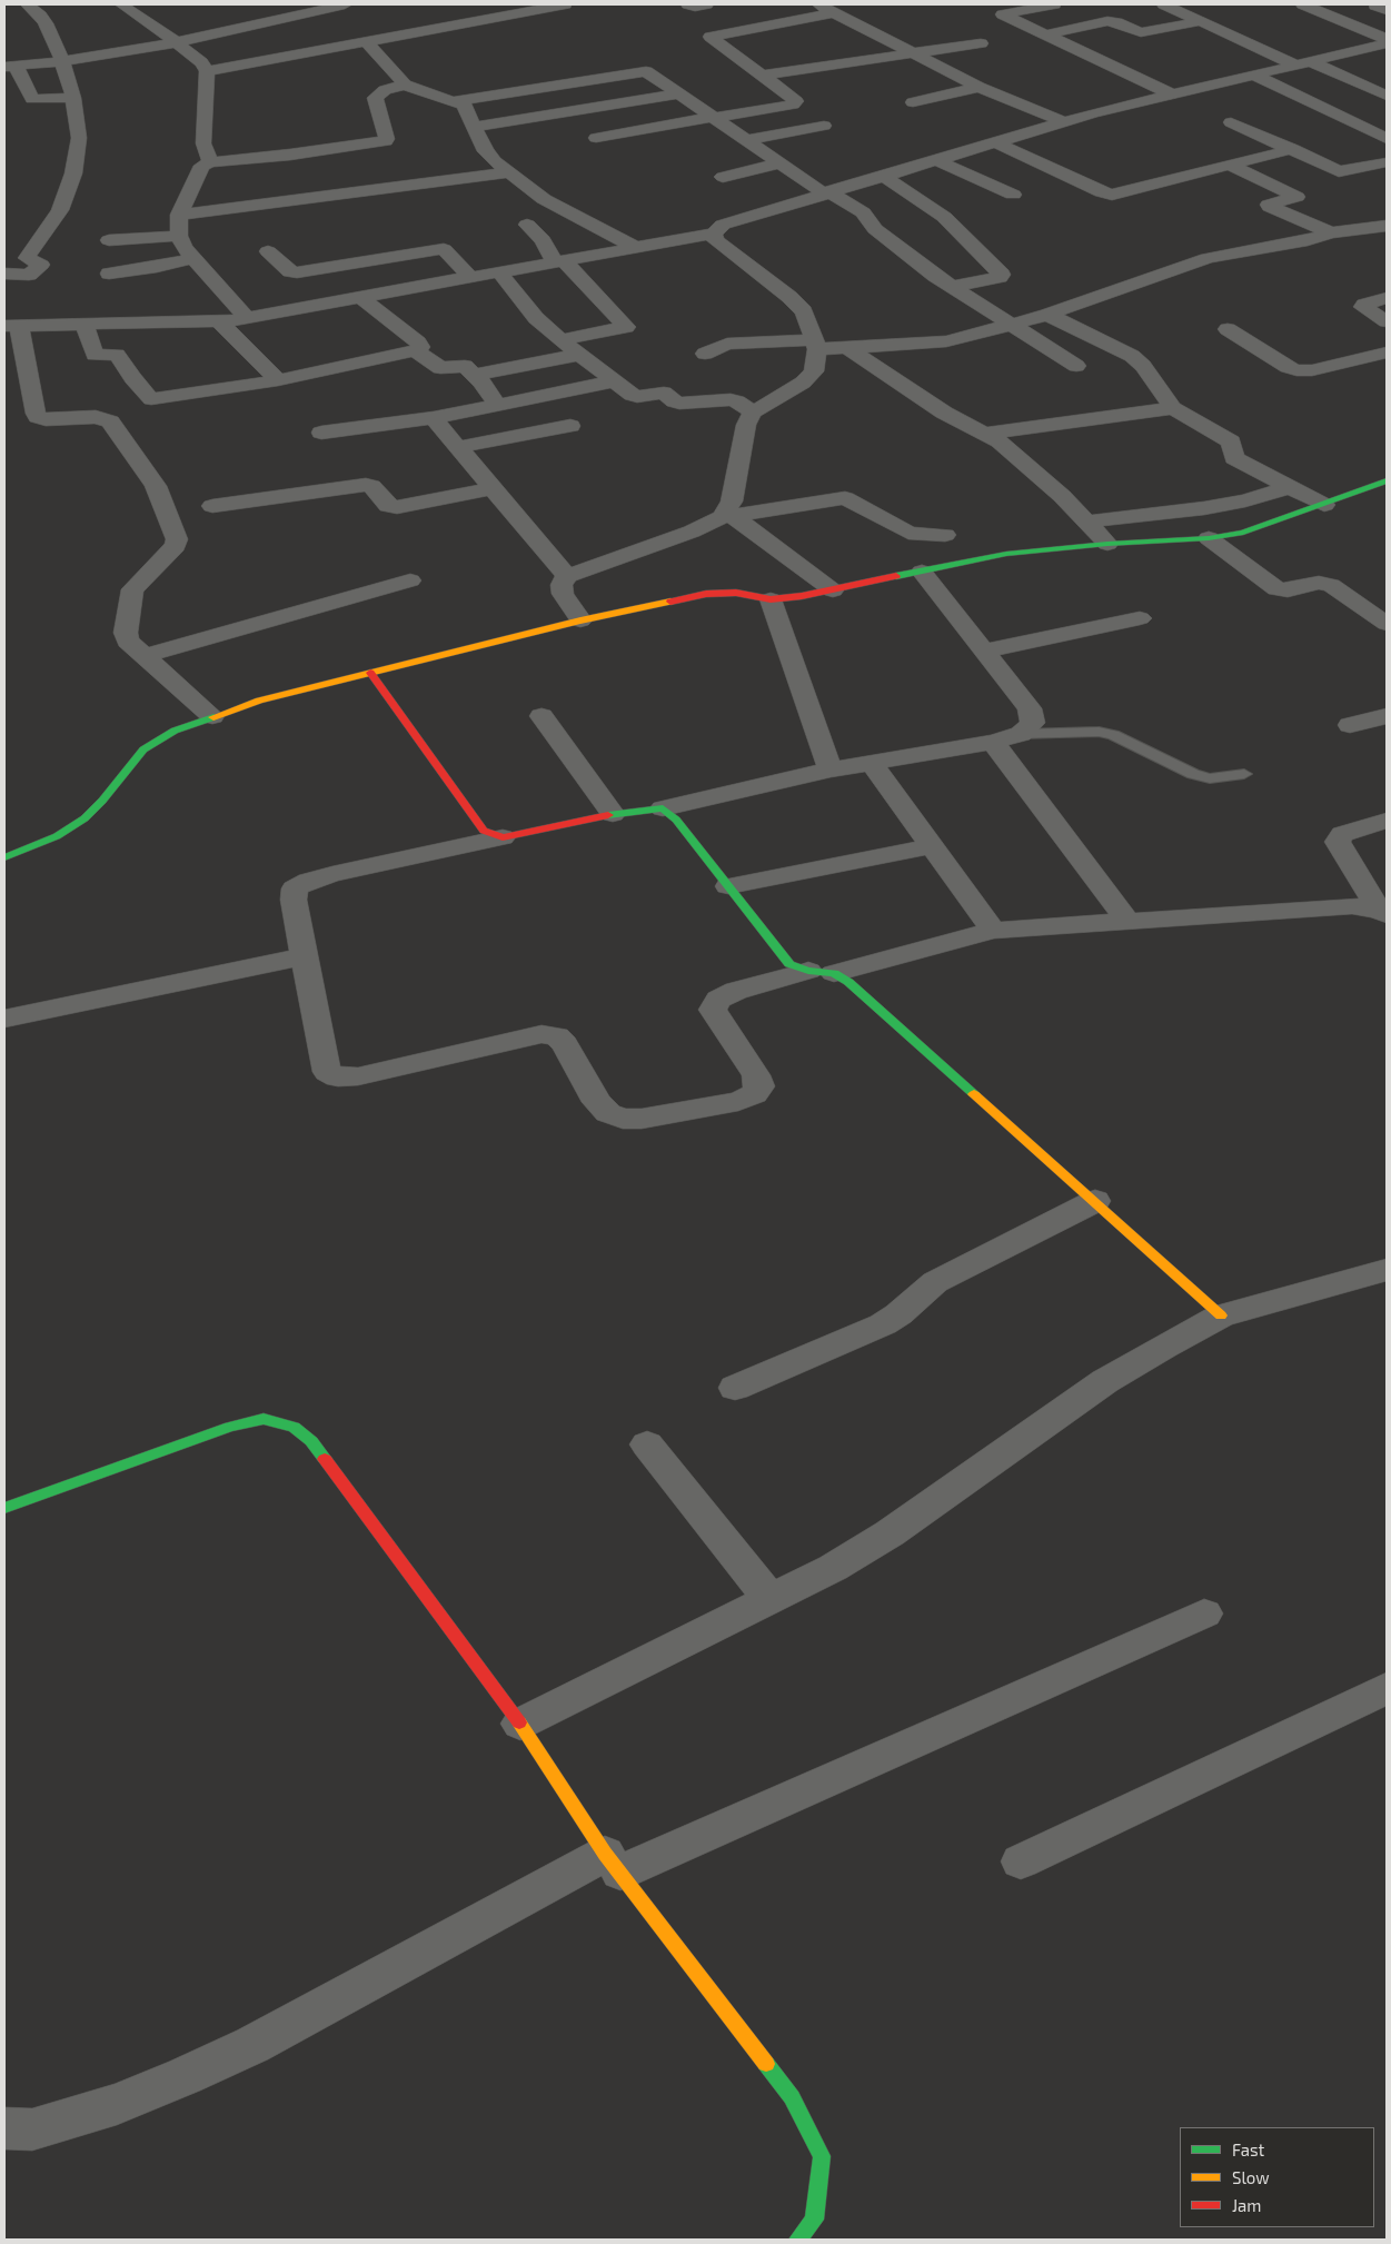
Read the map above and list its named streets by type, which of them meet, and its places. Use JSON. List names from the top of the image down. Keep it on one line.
{"legend":["Fast","Slow","Jam"]}
